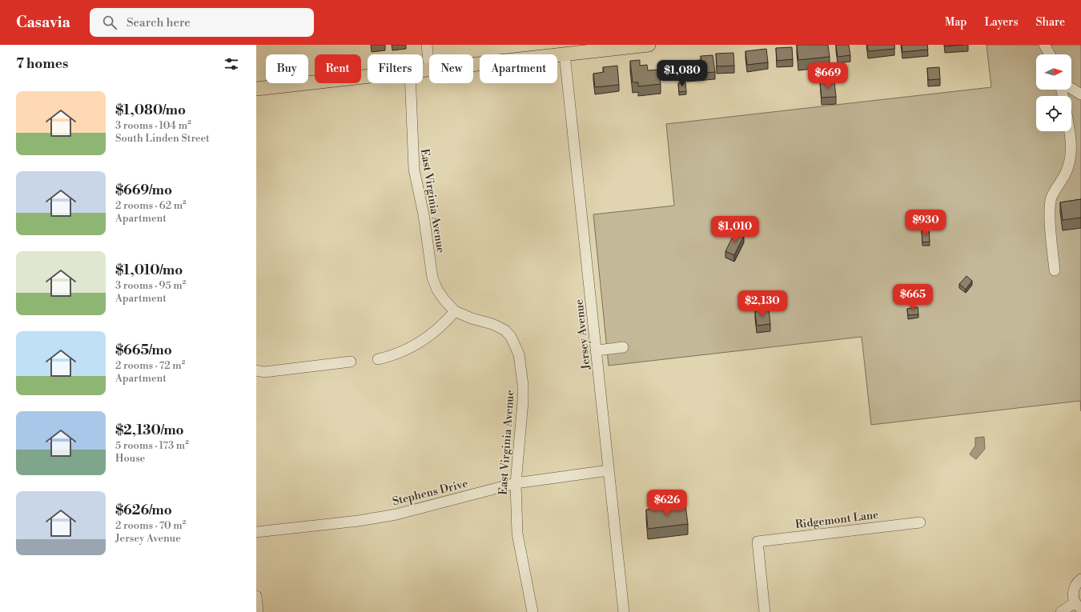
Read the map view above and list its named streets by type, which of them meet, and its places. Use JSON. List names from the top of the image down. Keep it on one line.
{"streets":{"street":["East Virginia Avenue","Jersey Avenue","Stephens Drive","Ridgemont Lane"]},"crossings":[["East Virginia Avenue","Stephens Drive"],["Jersey Avenue","Stephens Drive"]],"north":"right","page":{"header":"Casavia","search":"Search here","nav":["Map","Layers","Share"],"heading":"7 homes","chip":["Buy","Rent","Filters","New","Apartment"],"price":["$1,080","$669","$930","$1,010","$665","$2,130","$626"],"list":[{"name":"$1,080/mo","note":"3 rooms · 104 m² · South Linden Street"},{"name":"$669/mo","note":"2 rooms · 62 m² · Apartment"},{"name":"$1,010/mo","note":"3 rooms · 95 m² · Apartment"},{"name":"$665/mo","note":"2 rooms · 72 m² · Apartment"},{"name":"$2,130/mo","note":"5 rooms · 173 m² · House"},{"name":"$626/mo","note":"2 rooms · 70 m² · Jersey Avenue"}]}}
